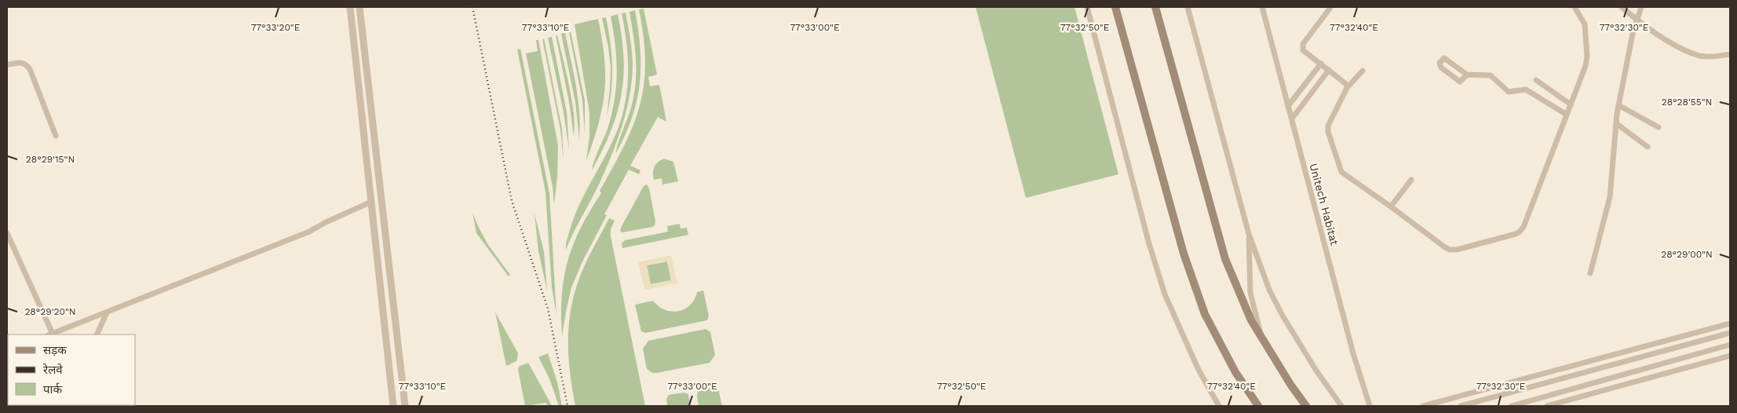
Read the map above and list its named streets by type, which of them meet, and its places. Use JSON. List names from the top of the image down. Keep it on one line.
{"streets":{"street":["Unitech Habitat"]},"legend":["सड़क","रेलवे","पार्क"],"coordinates":["77°33'20\"E","77°33'10\"E","77°33'00\"E","77°32'50\"E","77°32'40\"E","77°32'30\"E","28°28'55\"N","28°29'15\"N","28°29'00\"N","28°29'20\"N"]}
